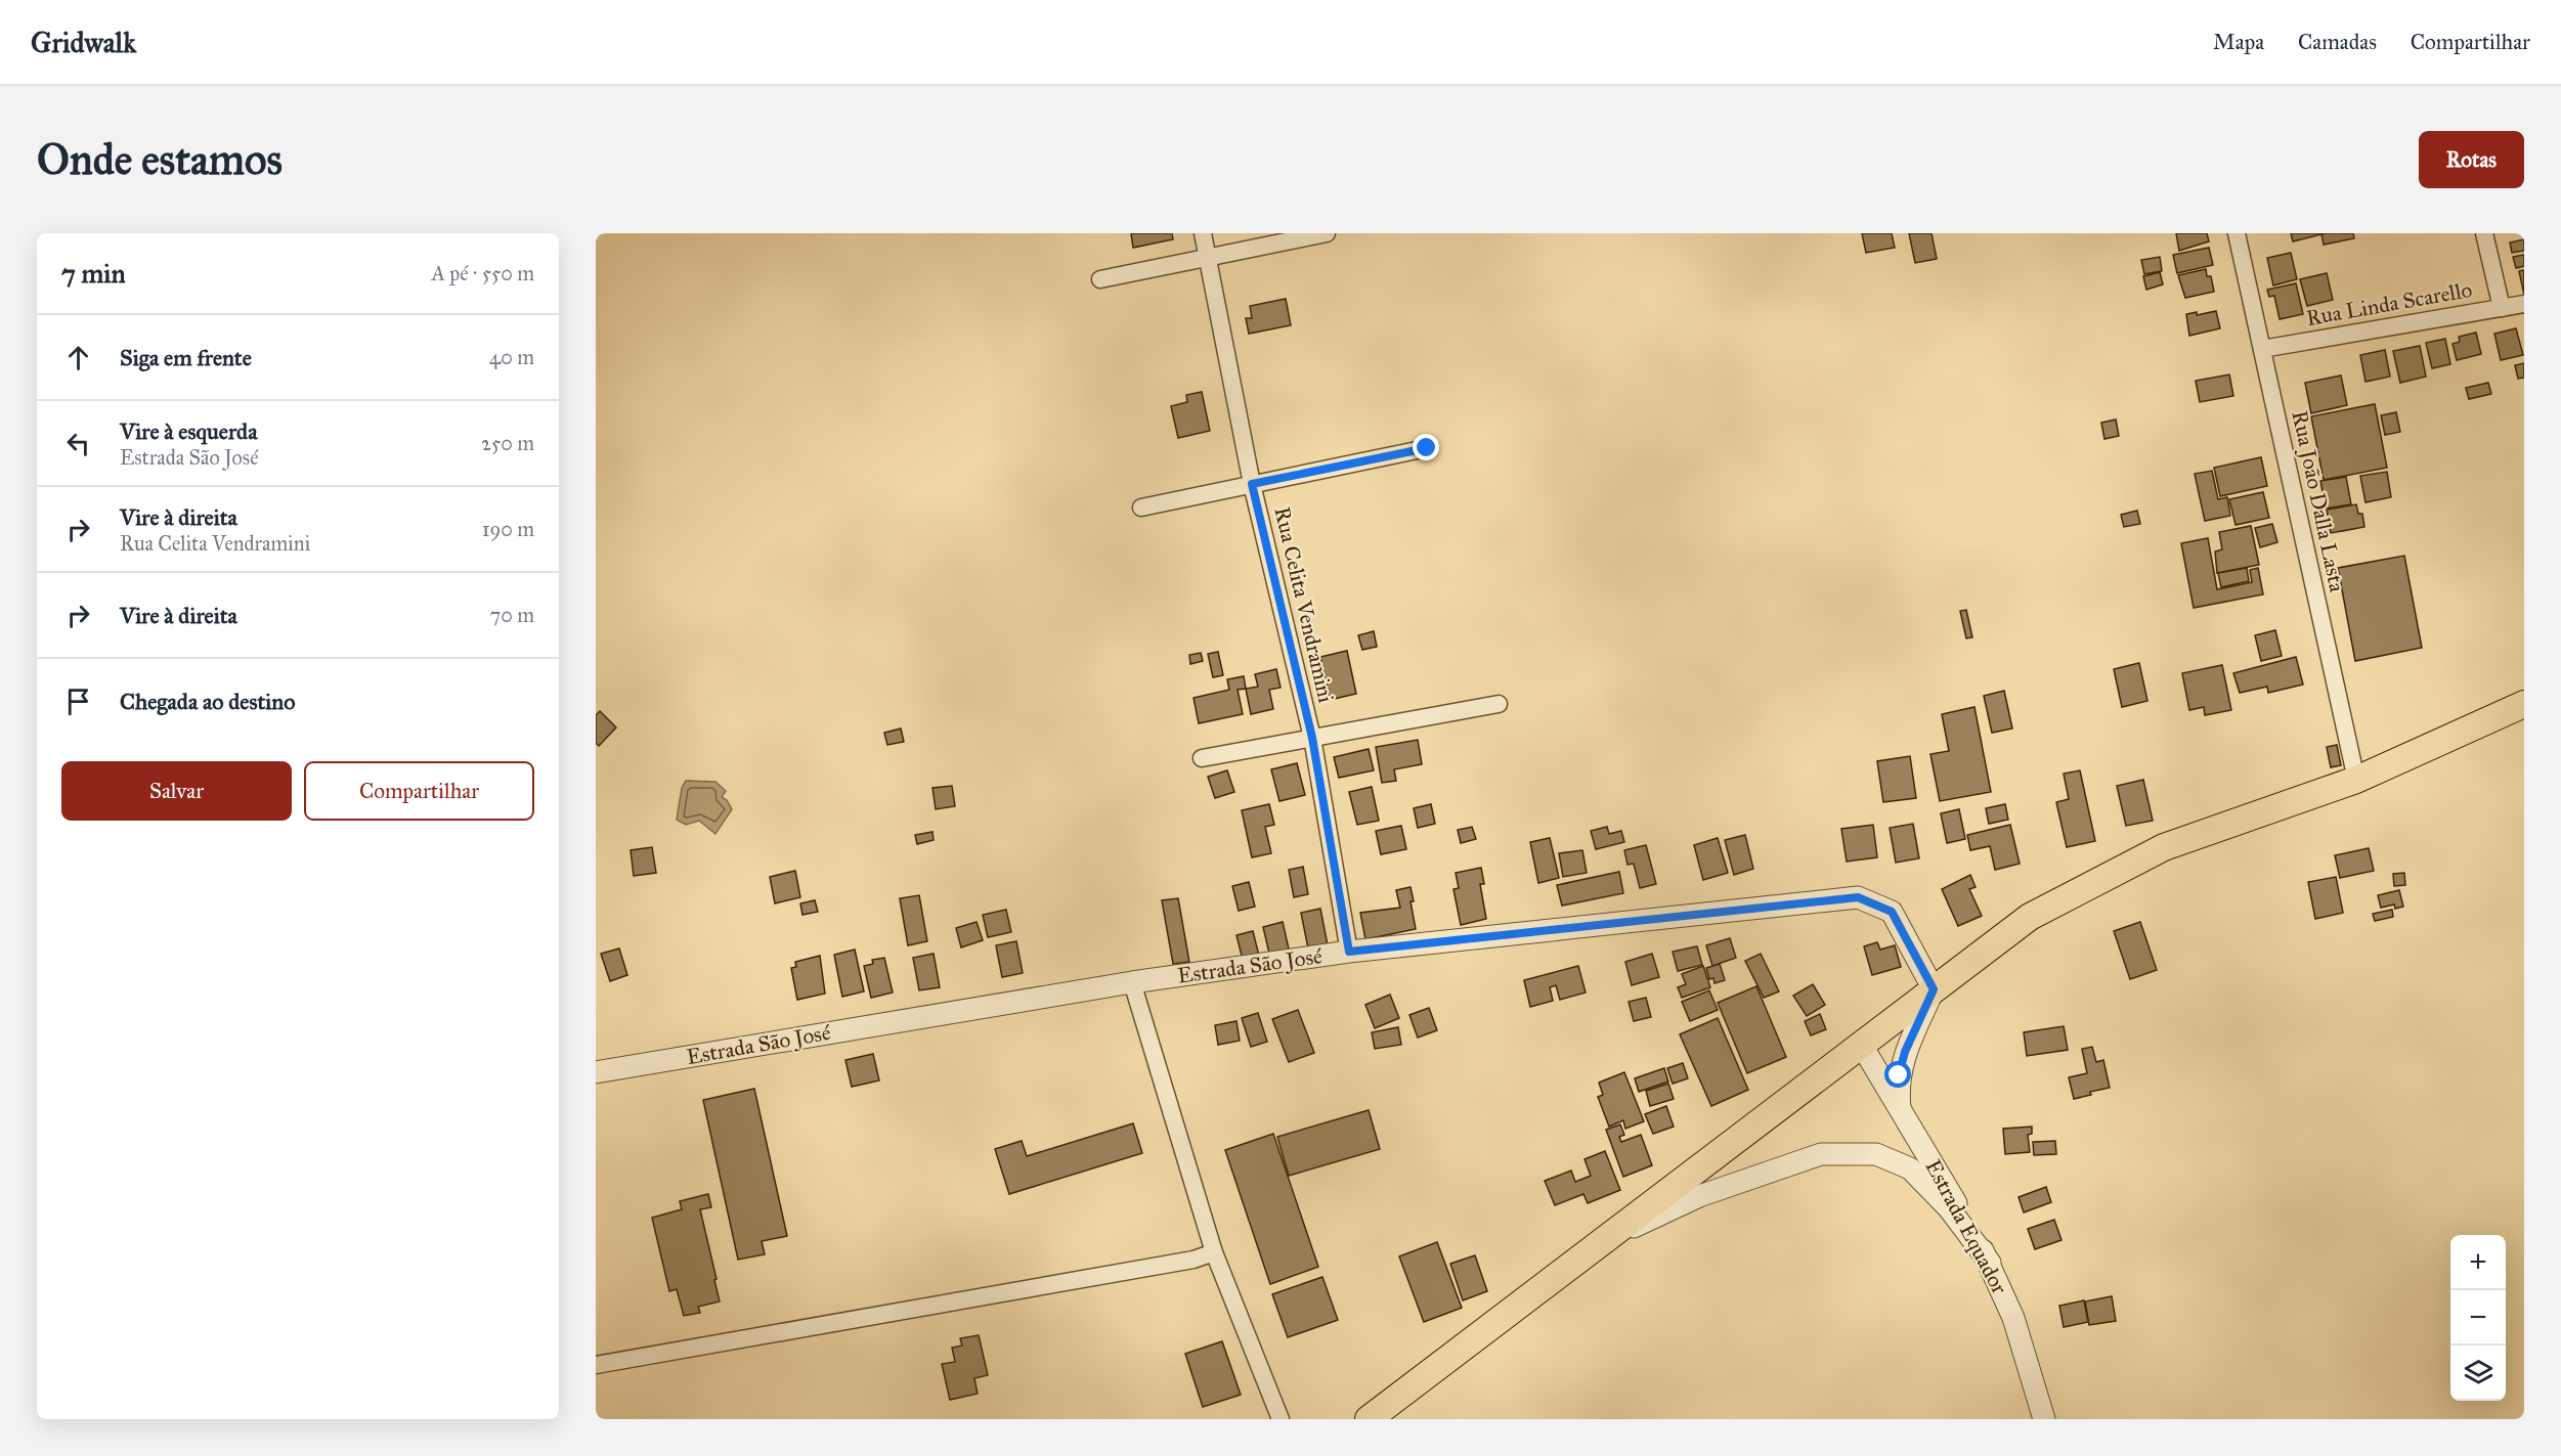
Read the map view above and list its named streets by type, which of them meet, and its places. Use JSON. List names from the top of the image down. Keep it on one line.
{"streets":{"street":["Rua Linda Scarello","Rua João Dalla Lasta","Rua Celita Vendramini","Estrada São José","Estrada Equador"]},"crossings":[["Rua Linda Scarello","Rua João Dalla Lasta"],["Rua Celita Vendramini","Estrada São José"]],"page":{"header":"Gridwalk","nav":["Mapa","Camadas","Compartilhar"],"buttons":["Rotas",["Salvar","Compartilhar"]],"title":"Onde estamos","heading":["7 min","A pé · 550 m"],"list":[["Siga em frente","40 m"],["Vire à esquerda","Estrada São José","250 m"],["Vire à direita","Rua Celita Vendramini","190 m"],["Vire à direita","70 m"],"Chegada ao destino"],"map_buttons":["+","−"]}}
